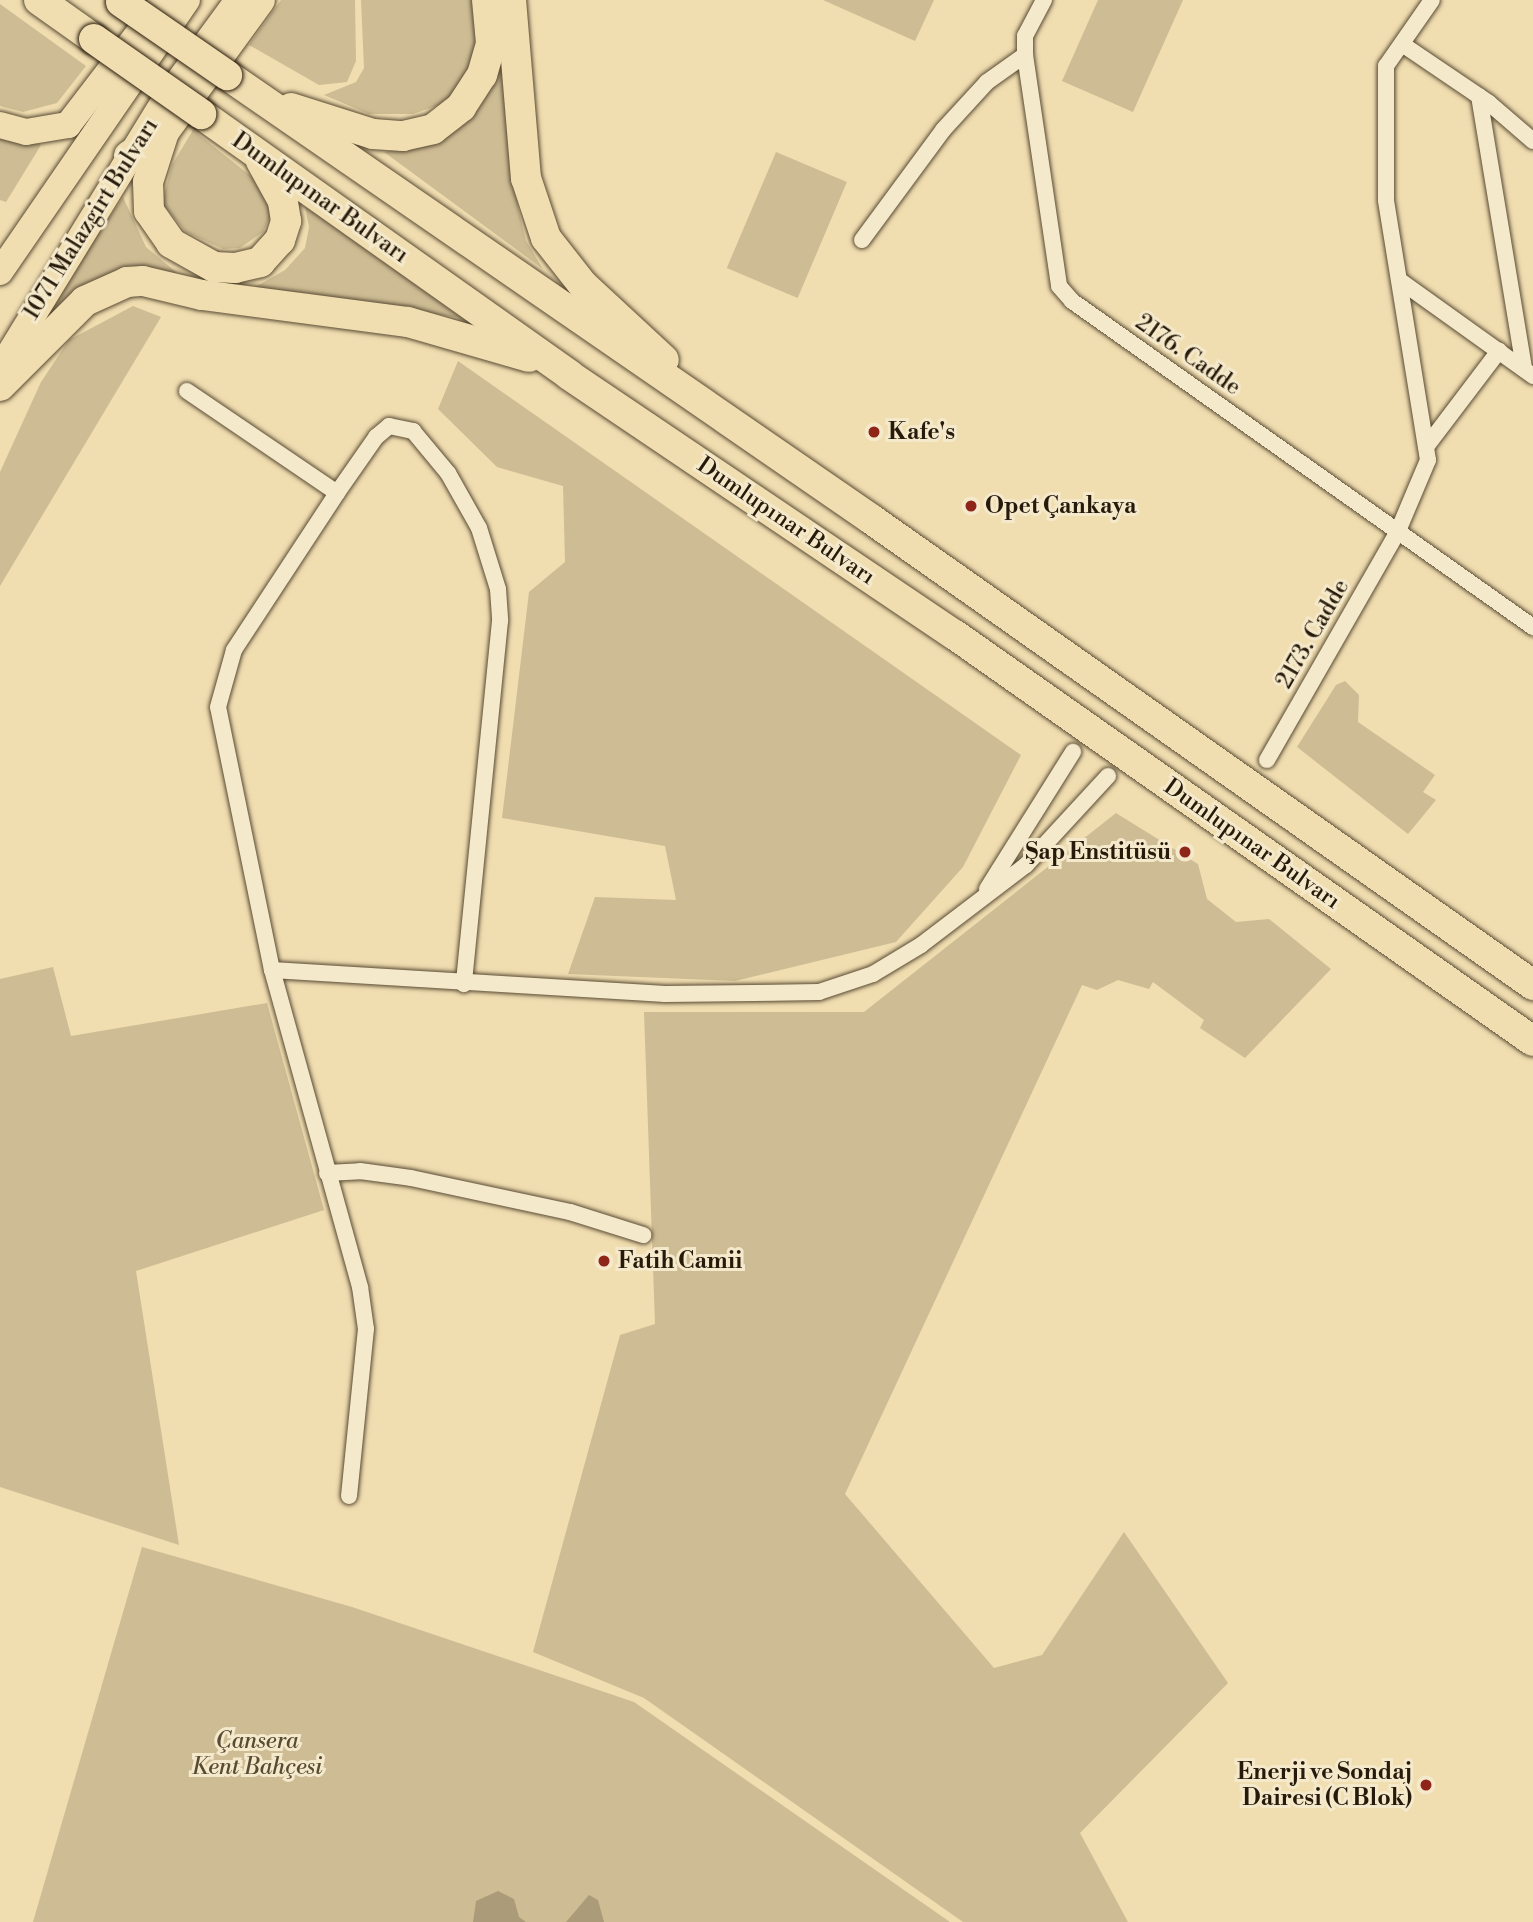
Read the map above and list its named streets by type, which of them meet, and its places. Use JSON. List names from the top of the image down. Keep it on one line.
{"streets":{"highway":["Dumlupınar Bulvarı"],"main road":["1071 Malazgirt Bulvarı"],"street":["2176. Cadde","2173. Cadde"]},"crossings":[["2176. Cadde","2173. Cadde"]],"parks":["Çansera Kent Bahçesi"],"places":["Kafe's","Opet Çankaya","Şap Enstitüsü","Fatih Camii","Enerji ve Sondaj Dairesi (C Blok)"]}
